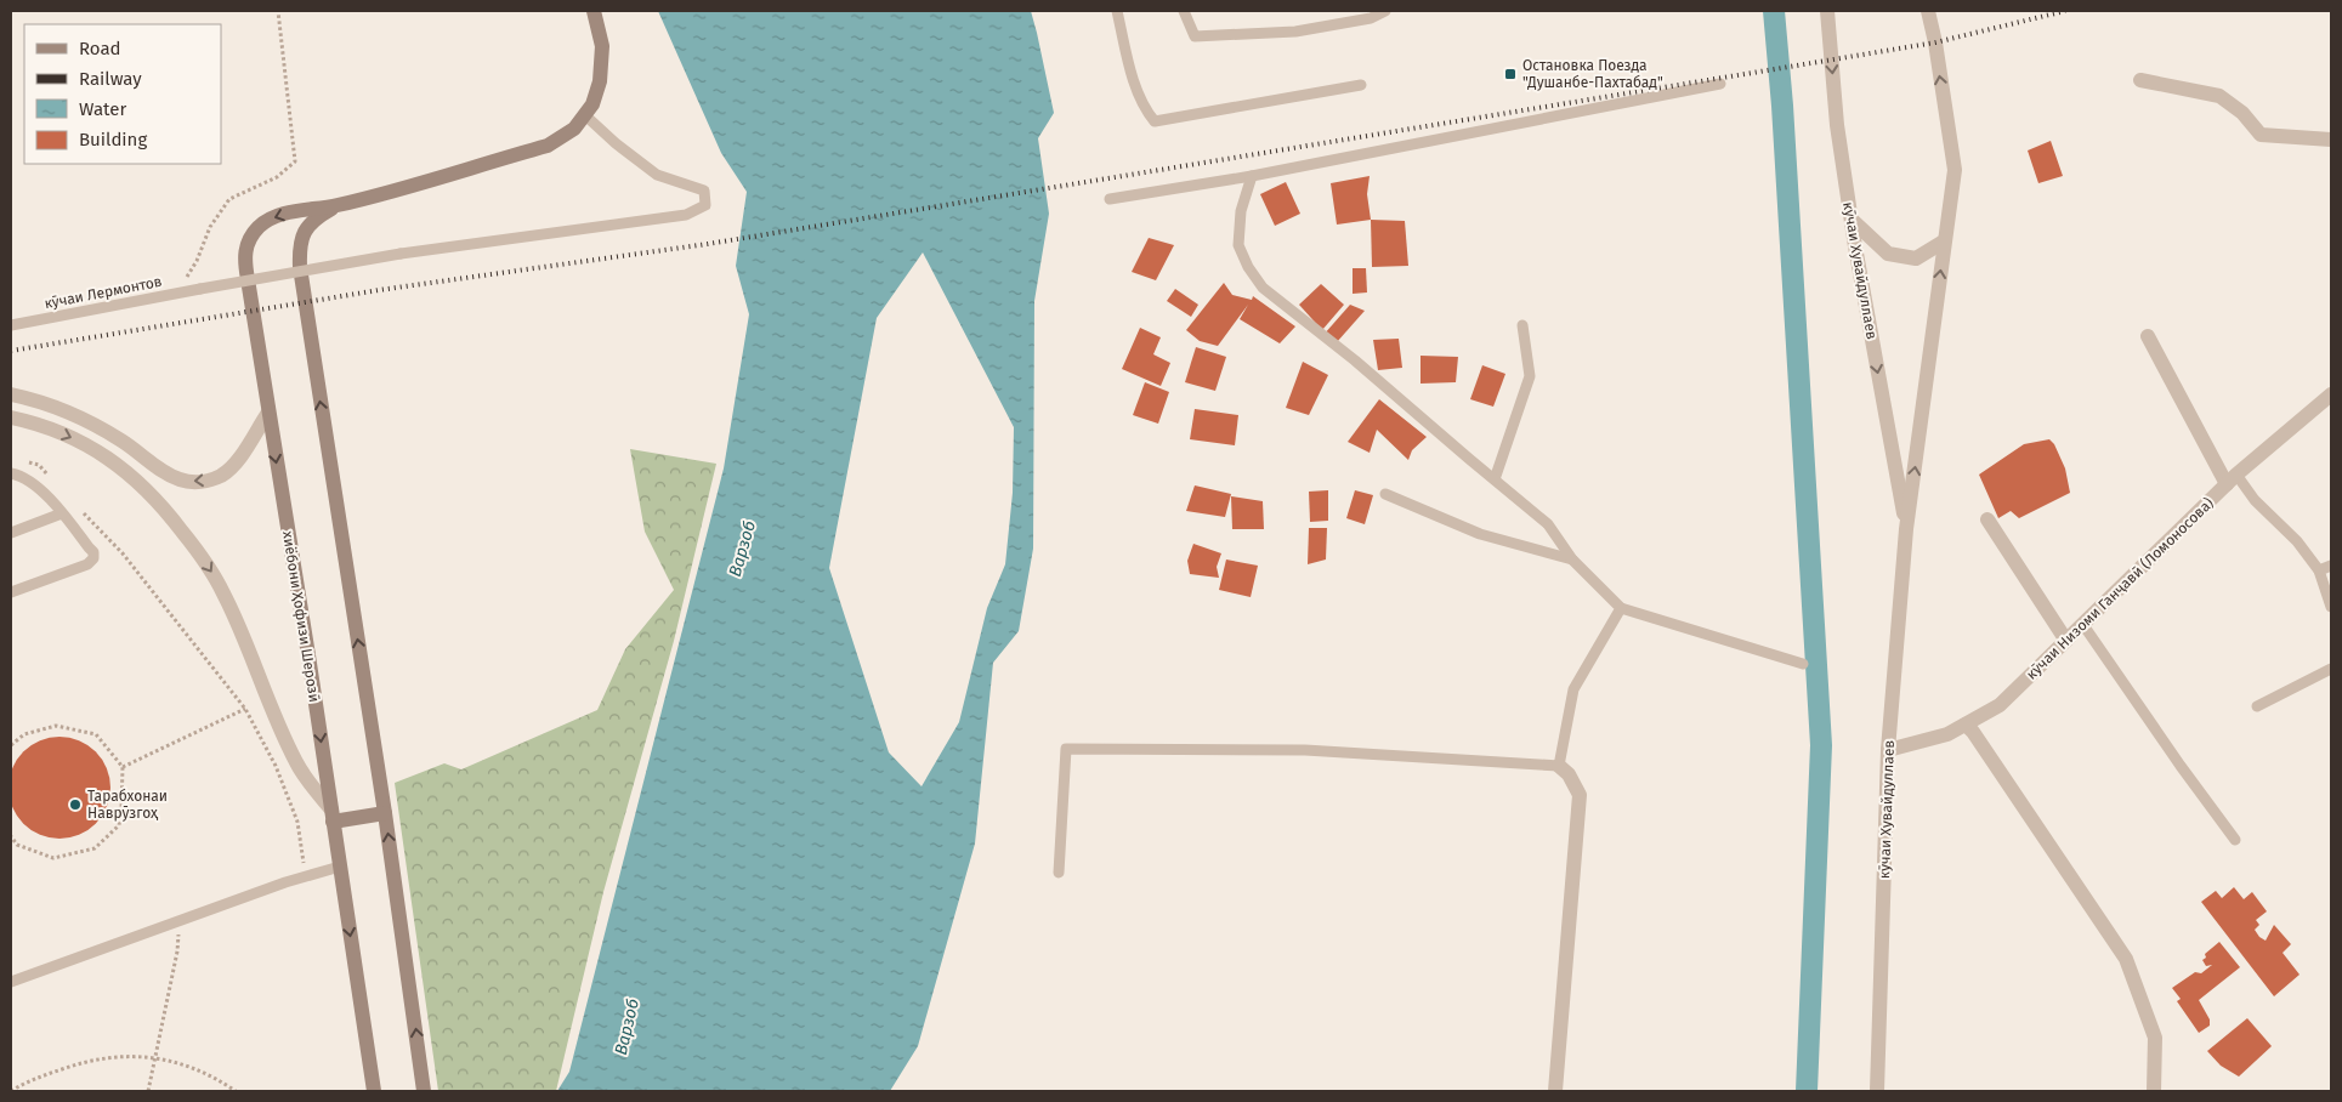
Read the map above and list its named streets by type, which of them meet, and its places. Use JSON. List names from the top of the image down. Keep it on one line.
{"streets":{"main road":["хиёбони Ҳофизи Шерозӣ"],"street":["кӯчаи Хувайдуллаев","кӯчаи Низоми Ганҷавӣ (Ломоносова)"],"lane":["кӯчаи Лермонтов"]},"crossings":[["кӯчаи Хувайдуллаев","кӯчаи Низоми Ганҷавӣ (Ломоносова)"],["кӯчаи Лермонтов","хиёбони Ҳофизи Шерозӣ"]],"water":["Варзоб"],"places":{"transit":["Остановка Поезда \"Душанбе-Пахтабад\""],"other":["Тарабхонаи Наврӯзгоҳ"]},"legend":["Road","Railway","Water","Building"]}
